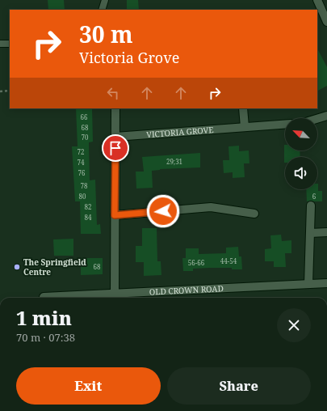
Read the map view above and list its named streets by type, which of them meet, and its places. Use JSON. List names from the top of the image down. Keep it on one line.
{"streets":{"street":["VICTORIA GROVE","OLD CROWN ROAD"]},"places":["The Springfield Centre"],"house_numbers":["66","68","70","72","29;31","74","76","78","80","6","82","84","44-54","56-66","68"],"north":"top left","page":{"turn":["30 m","Victoria Grove"],"heading":["1 min","70 m · 07:38"],"buttons":["Exit","Share"]}}
